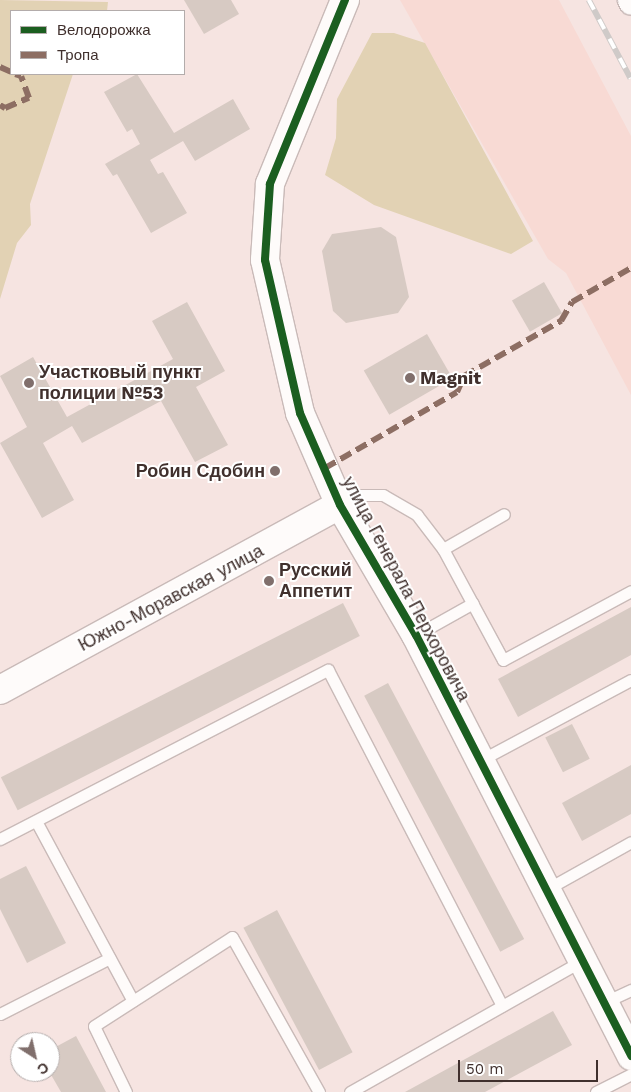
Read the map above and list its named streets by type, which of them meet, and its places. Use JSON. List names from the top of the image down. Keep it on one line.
{"streets":{"street":["улица Генерала Перхоровича","Южно-Моравская улица"]},"crossings":[["улица Генерала Перхоровича","Южно-Моравская улица"]],"places":["Magnit","Участковый пункт полиции №53","Робин Сдобин","Русский Аппетит"],"legend":["Велодорожка","Тропа"],"scale_bar":"50 m","north":"bottom right"}
